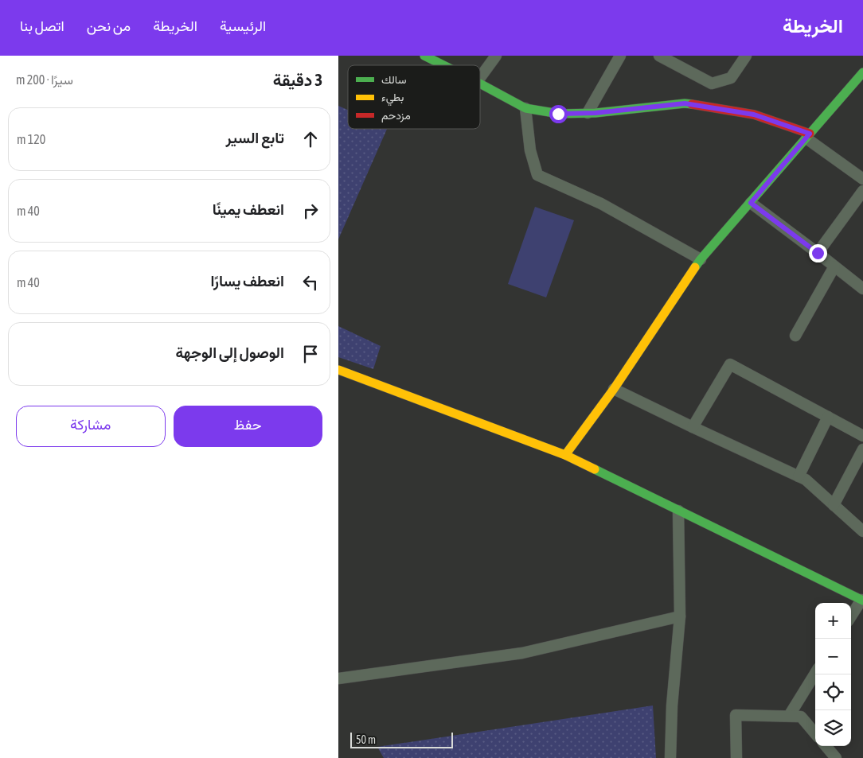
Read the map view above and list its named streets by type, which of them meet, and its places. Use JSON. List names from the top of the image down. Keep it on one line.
{"legend":["سالك","بطيء","مزدحم"],"scale_bar":"50 m","page":{"header":"الخريطة","nav":["الرئيسية","الخريطة","من نحن","اتصل بنا"],"heading":["3 دقيقة","سيرًا · 200 m"],"list":[["تابع السير","120 m"],["انعطف يمينًا","40 m"],["انعطف يسارًا","40 m"],"الوصول إلى الوجهة"],"buttons":["حفظ","مشاركة"],"map_buttons":["+","−"],"scale":"50 m"}}
